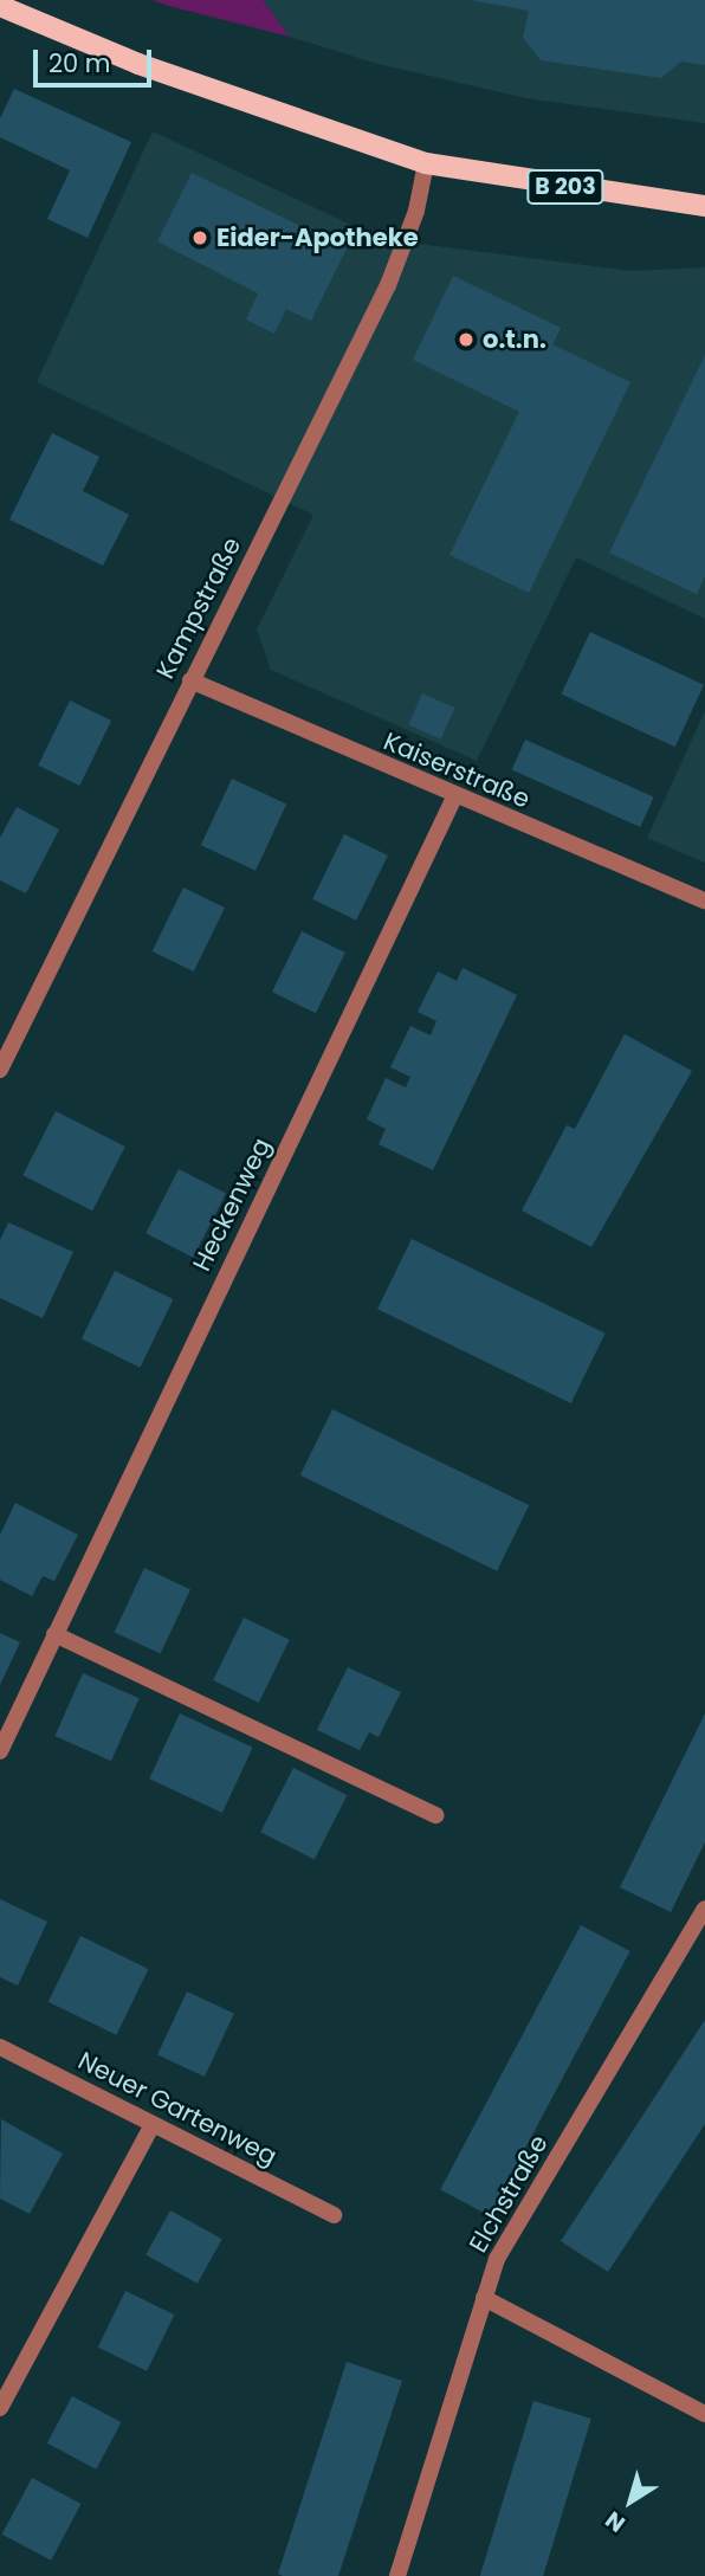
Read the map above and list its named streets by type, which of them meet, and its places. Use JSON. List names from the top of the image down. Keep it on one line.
{"streets":{"main road":["B 203"],"street":["Kampstraße","Kaiserstraße","Heckenweg","Neuer Gartenweg","Elchstraße"]},"crossings":[["B 203","Kampstraße"],["Kampstraße","Kaiserstraße"],["Kaiserstraße","Heckenweg"]],"places":["Eider-Apotheke","o.t.n."],"scale_bar":"20 m","north":"bottom left"}
